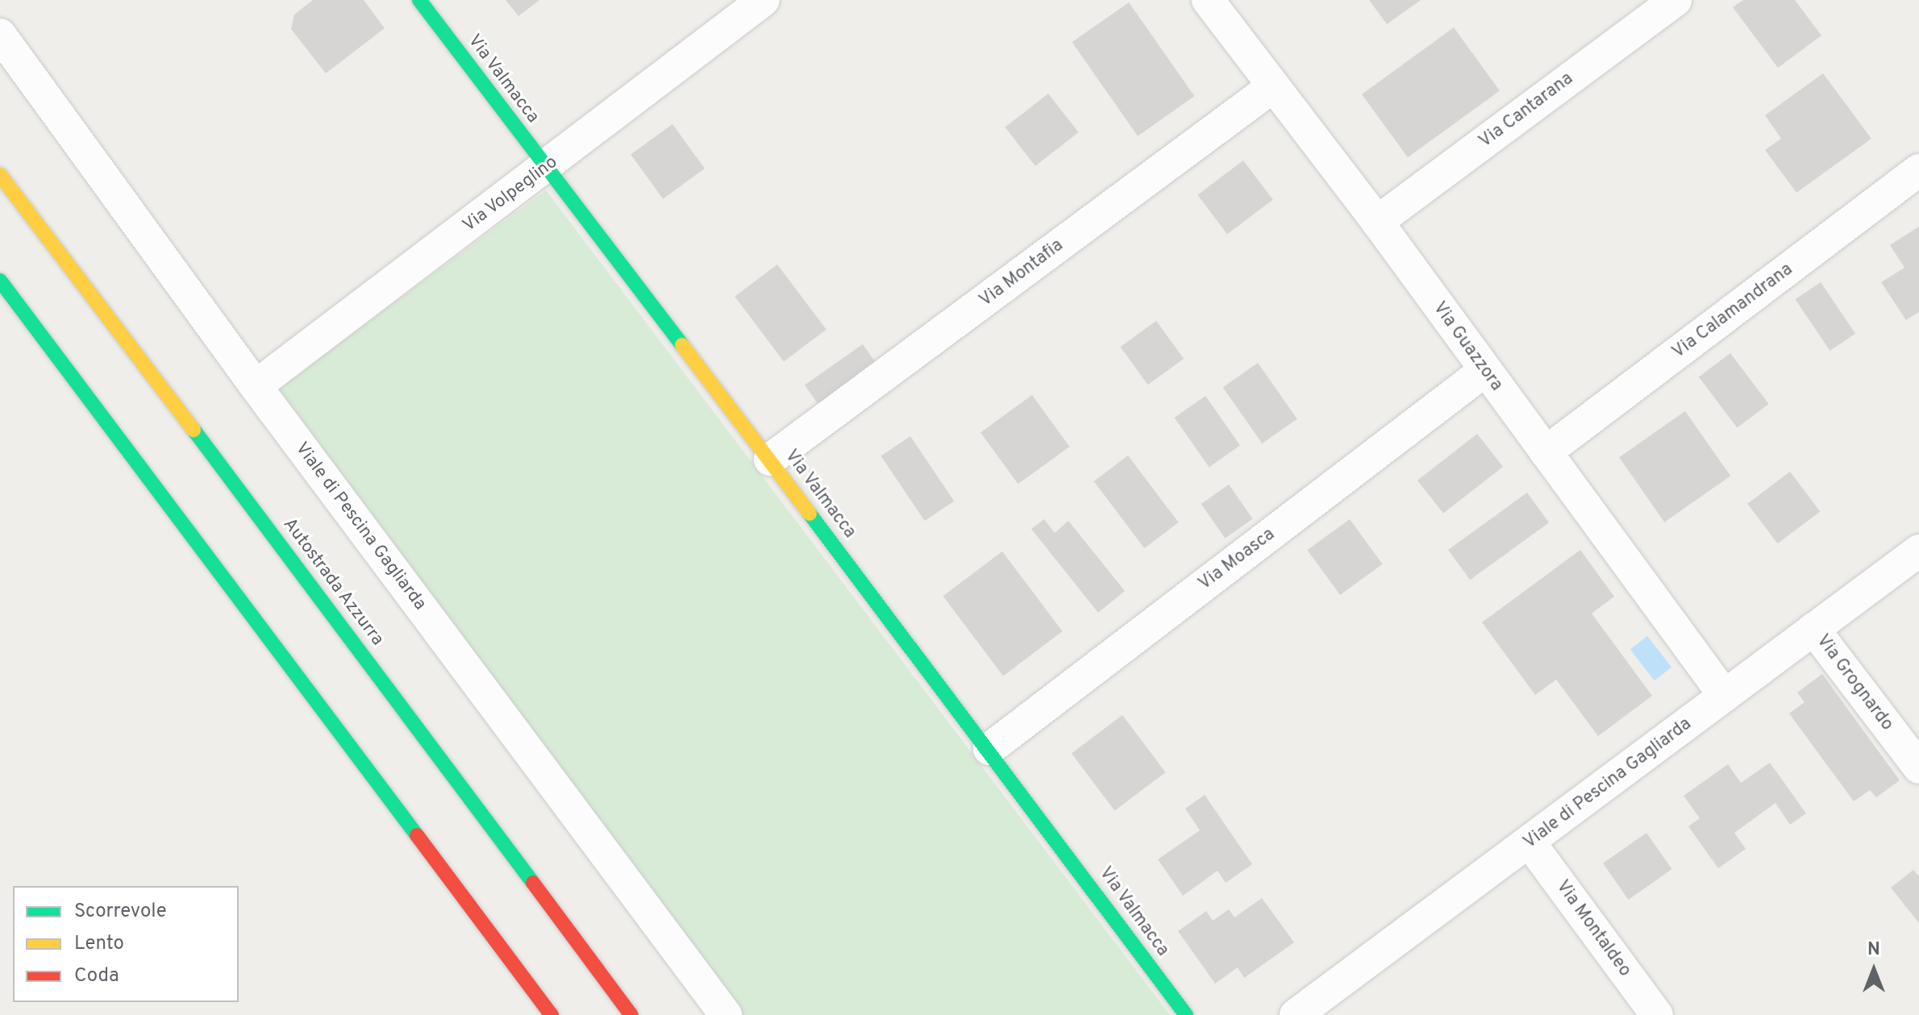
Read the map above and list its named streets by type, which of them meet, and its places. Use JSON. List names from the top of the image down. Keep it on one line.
{"streets":{"main road":["Via Valmacca","Autostrada Azzurra"],"street":["Via Cantarana","Via Volpeglino","Via Montafia","Via Calamandrana","Via Guazzora","Viale di Pescina Gagliarda","Via Moasca","Via Grognardo","Via Montaldeo"]},"crossings":[["Via Valmacca","Via Volpeglino"],["Via Valmacca","Via Montafia"],["Via Valmacca","Via Moasca"],["Via Cantarana","Via Guazzora"],["Via Volpeglino","Viale di Pescina Gagliarda"],["Via Montafia","Via Guazzora"],["Via Calamandrana","Via Guazzora"],["Via Guazzora","Viale di Pescina Gagliarda"],["Via Guazzora","Via Moasca"],["Viale di Pescina Gagliarda","Via Grognardo"],["Viale di Pescina Gagliarda","Via Montaldeo"]],"legend":["Scorrevole","Lento","Coda"],"north":"top"}
